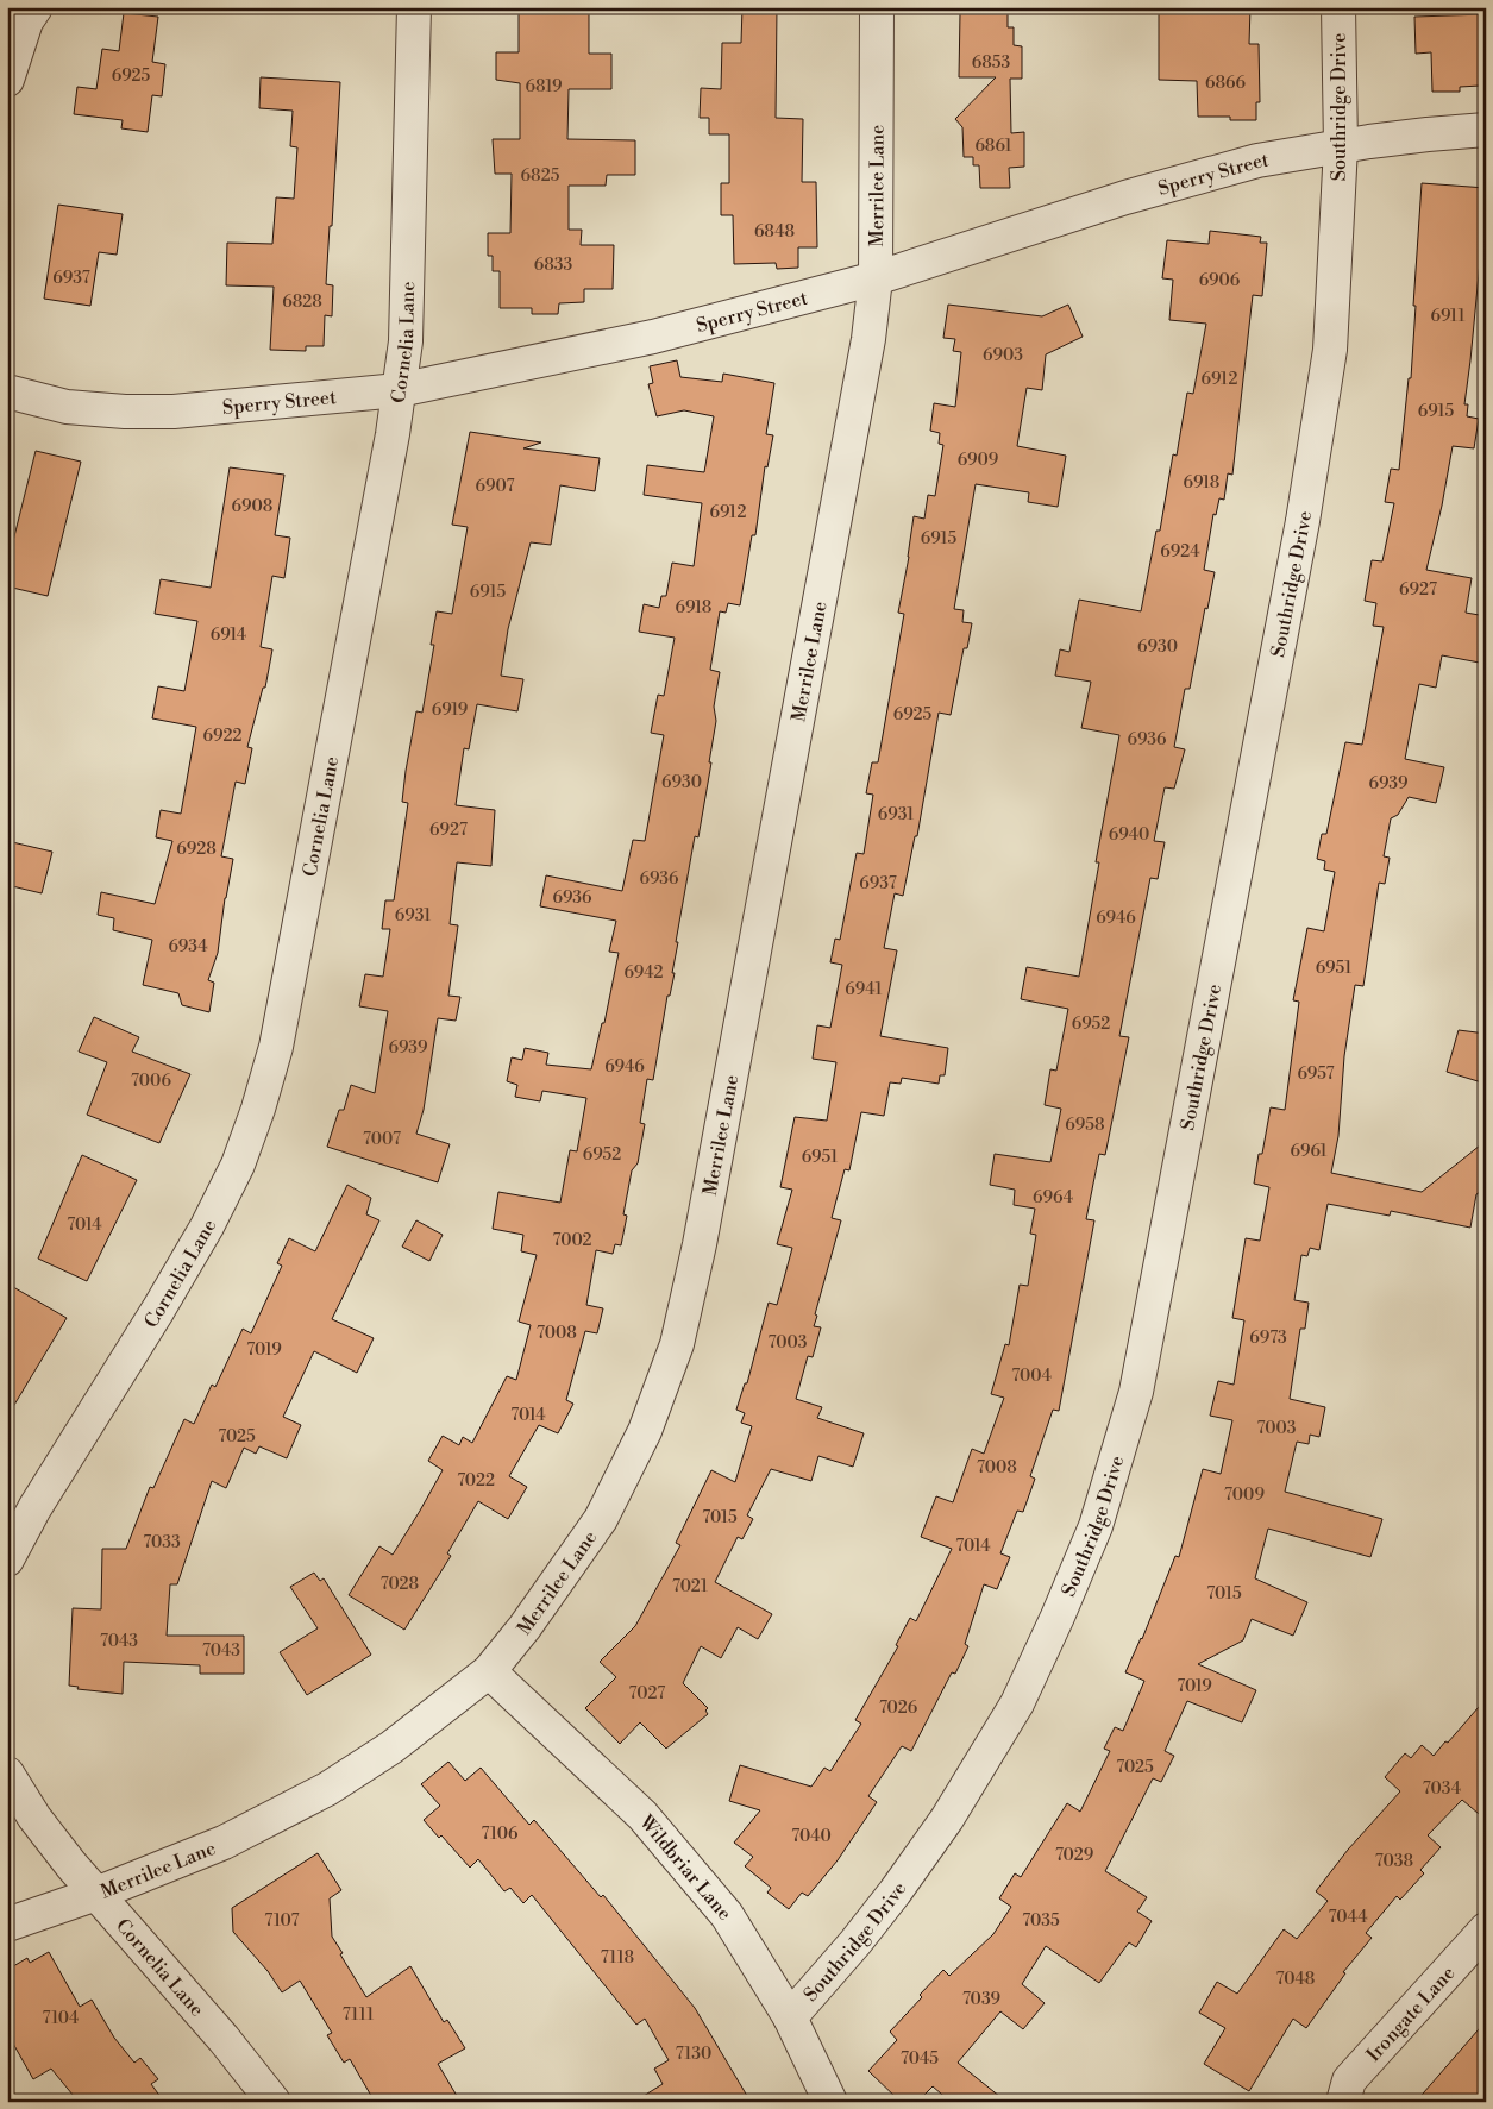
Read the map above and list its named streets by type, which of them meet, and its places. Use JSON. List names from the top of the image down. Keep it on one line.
{"streets":{"street":["Southridge Drive","Sperry Street","Merrilee Lane","Cornelia Lane","Wildbriar Lane","Irongate Lane"]},"crossings":[["Southridge Drive","Sperry Street"],["Southridge Drive","Wildbriar Lane"],["Sperry Street","Merrilee Lane"],["Sperry Street","Cornelia Lane"],["Merrilee Lane","Cornelia Lane"],["Merrilee Lane","Wildbriar Lane"]],"house_numbers":["6853","6925","6866","6819","6861","6825","6848","6833","6937","6906","6828","6911","6903","6912","6915","6909","6918","6907","6908","6912","6915","6924","6927","6915","6918","6914","6930","6919","6925","6922","6936","6930","6939","6931","6927","6940","6928","6936","6937","6936","6931","6946","6934","6951","6942","6941","6952","6939","6946","6957","7006","6958","7007","6961","6952","6951","6964","7014","7002","7008","6973","7003","7019","7004","7014","7003","7025","7008","7022","7009","7015","7033","7014","7028","7021","7015","7043","7043","7019","7027","7026","7025","7034","7106","7040","7029","7038","7044","7107","7035","7118","7048","7039","7111","7104","7130","7045"]}
